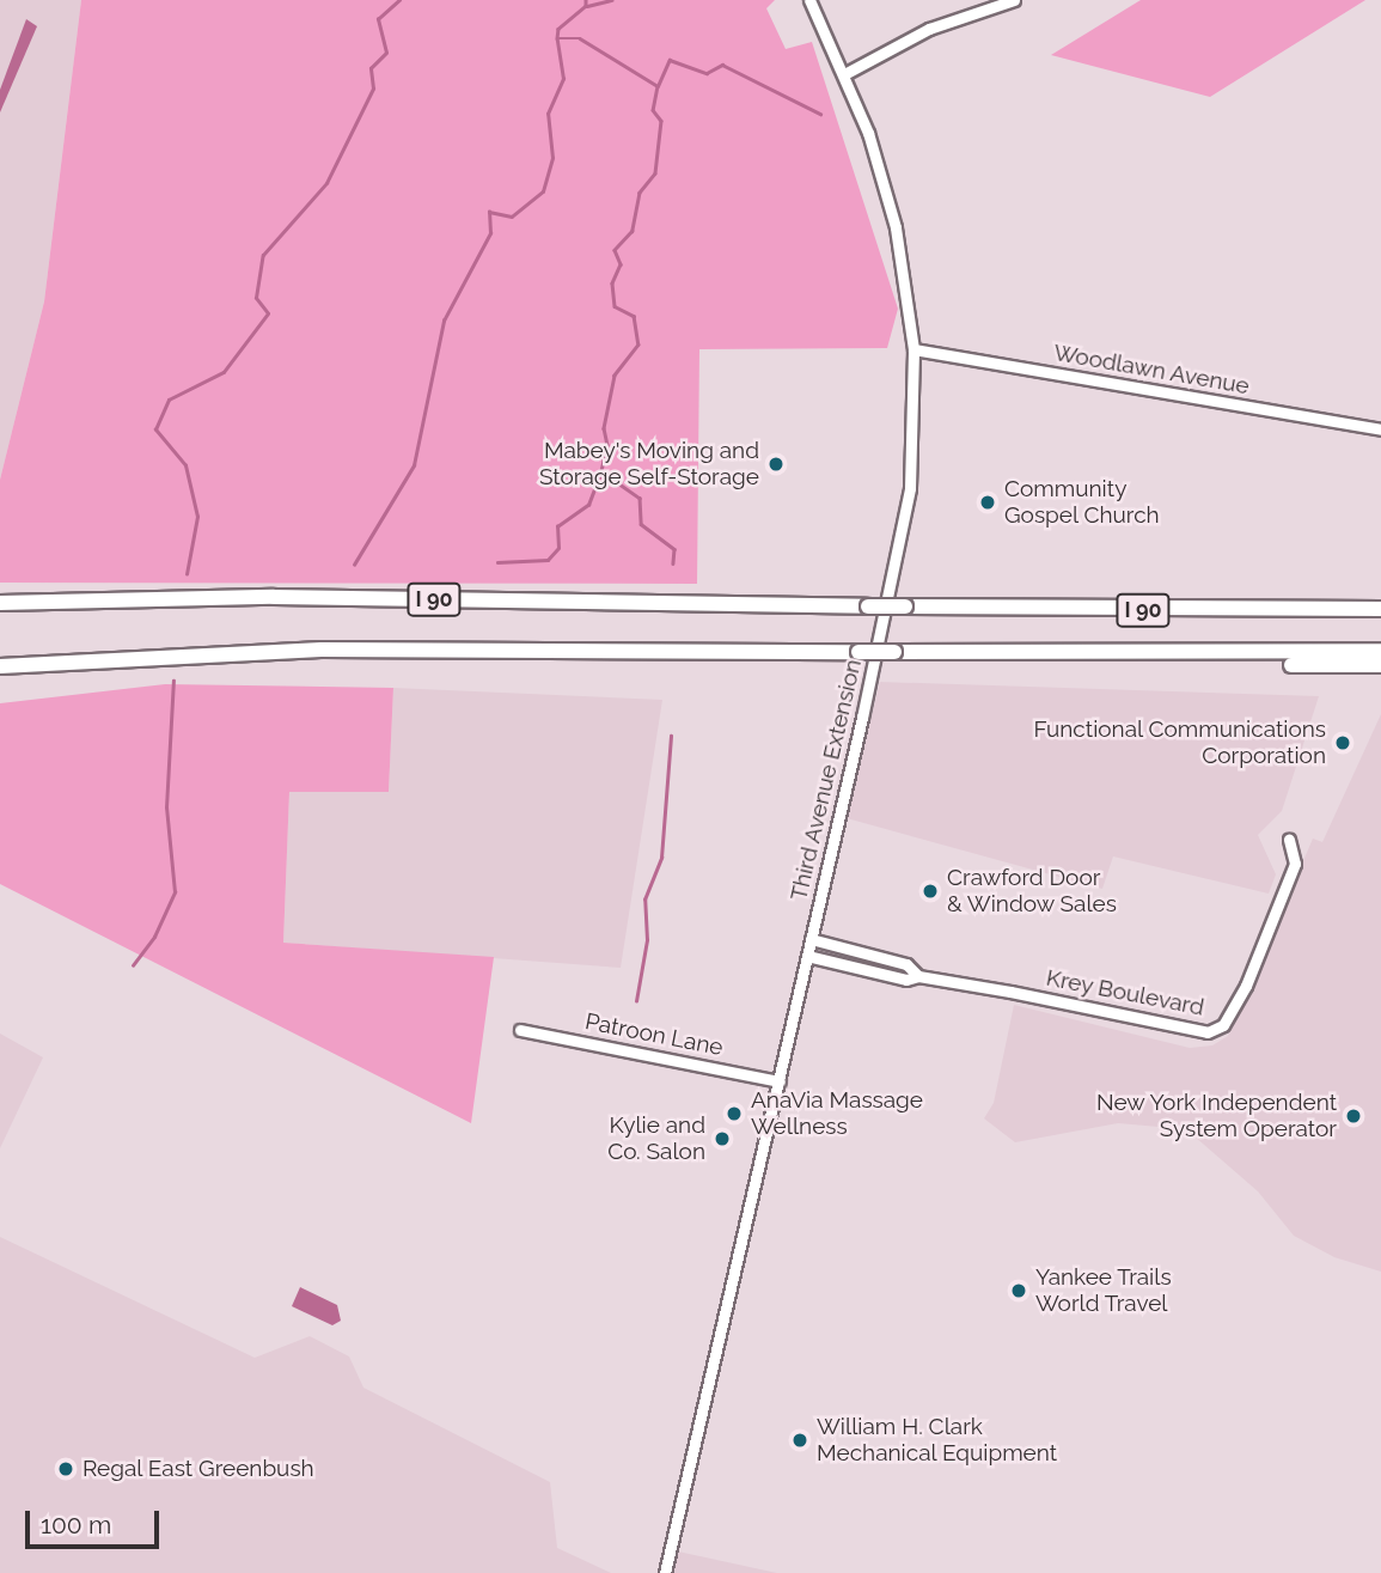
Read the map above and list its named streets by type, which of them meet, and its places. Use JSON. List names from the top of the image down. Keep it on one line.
{"streets":{"highway":["I 90"],"street":["Woodlawn Avenue","Third Avenue Extension","Krey Boulevard","Patroon Lane"]},"crossings":[["Woodlawn Avenue","Third Avenue Extension"],["Third Avenue Extension","Krey Boulevard"],["Third Avenue Extension","Patroon Lane"]],"places":["Mabey's Moving and Storage Self-Storage","Community Gospel Church","Functional Communications Corporation","Crawford Door & Window Sales","AnaVia Massage Wellness","New York Independent System Operator","Kylie and Co. Salon","Yankee Trails World Travel","William H. Clark Mechanical Equipment","Regal East Greenbush"],"scale_bar":"100 m"}
